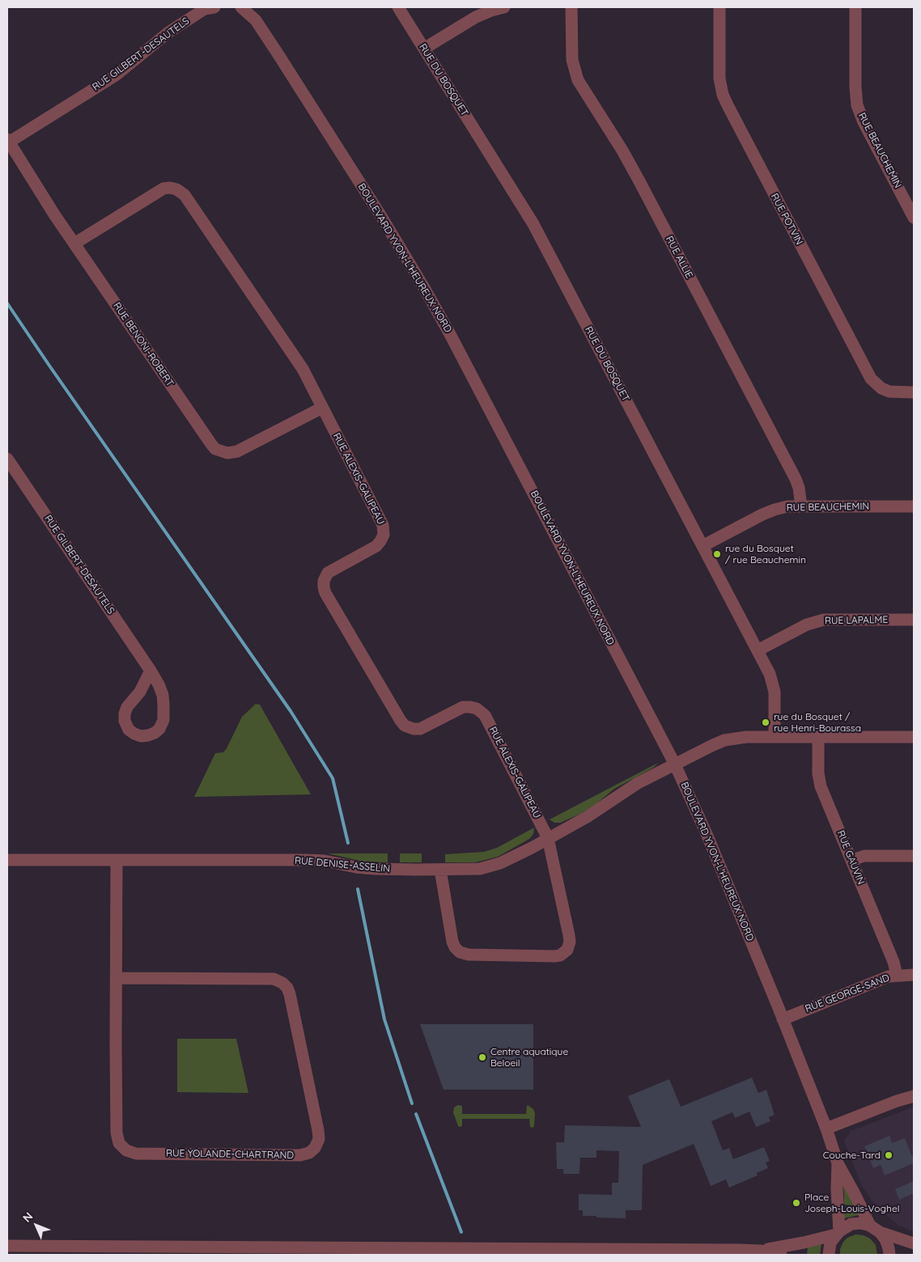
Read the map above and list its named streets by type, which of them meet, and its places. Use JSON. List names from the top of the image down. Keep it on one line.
{"streets":{"street":["RUE GILBERT-DESAUTELS","RUE DU BOSQUET","RUE BEAUCHEMIN","RUE POTVIN","RUE ALLIE","BOULEVARD YVON-L'HEUREUX NORD","RUE BENONI-ROBERT","RUE ALEXIS-GALIPEAU","RUE LAPALME","RUE GAUVIN","RUE DENISE-ASSELIN","RUE GEORGE-SAND","RUE YOLANDE-CHARTRAND"]},"crossings":[["RUE GILBERT-DESAUTELS","RUE BENONI-ROBERT"],["RUE DU BOSQUET","RUE BEAUCHEMIN"],["RUE DU BOSQUET","RUE LAPALME"],["RUE DU BOSQUET","RUE DENISE-ASSELIN"],["RUE BEAUCHEMIN","RUE ALLIE"],["BOULEVARD YVON-L'HEUREUX NORD","RUE DENISE-ASSELIN"],["BOULEVARD YVON-L'HEUREUX NORD","RUE GEORGE-SAND"],["RUE BENONI-ROBERT","RUE ALEXIS-GALIPEAU"],["RUE ALEXIS-GALIPEAU","RUE DENISE-ASSELIN"],["RUE GAUVIN","RUE DENISE-ASSELIN"],["RUE GAUVIN","RUE GEORGE-SAND"],["RUE DENISE-ASSELIN","RUE YOLANDE-CHARTRAND"]],"places":["rue du Bosquet / rue Beauchemin","rue du Bosquet / rue Henri-Bourassa","Centre aquatique Beloeil","Couche-Tard","Place Joseph-Louis-Voghel"],"north":"top left"}
